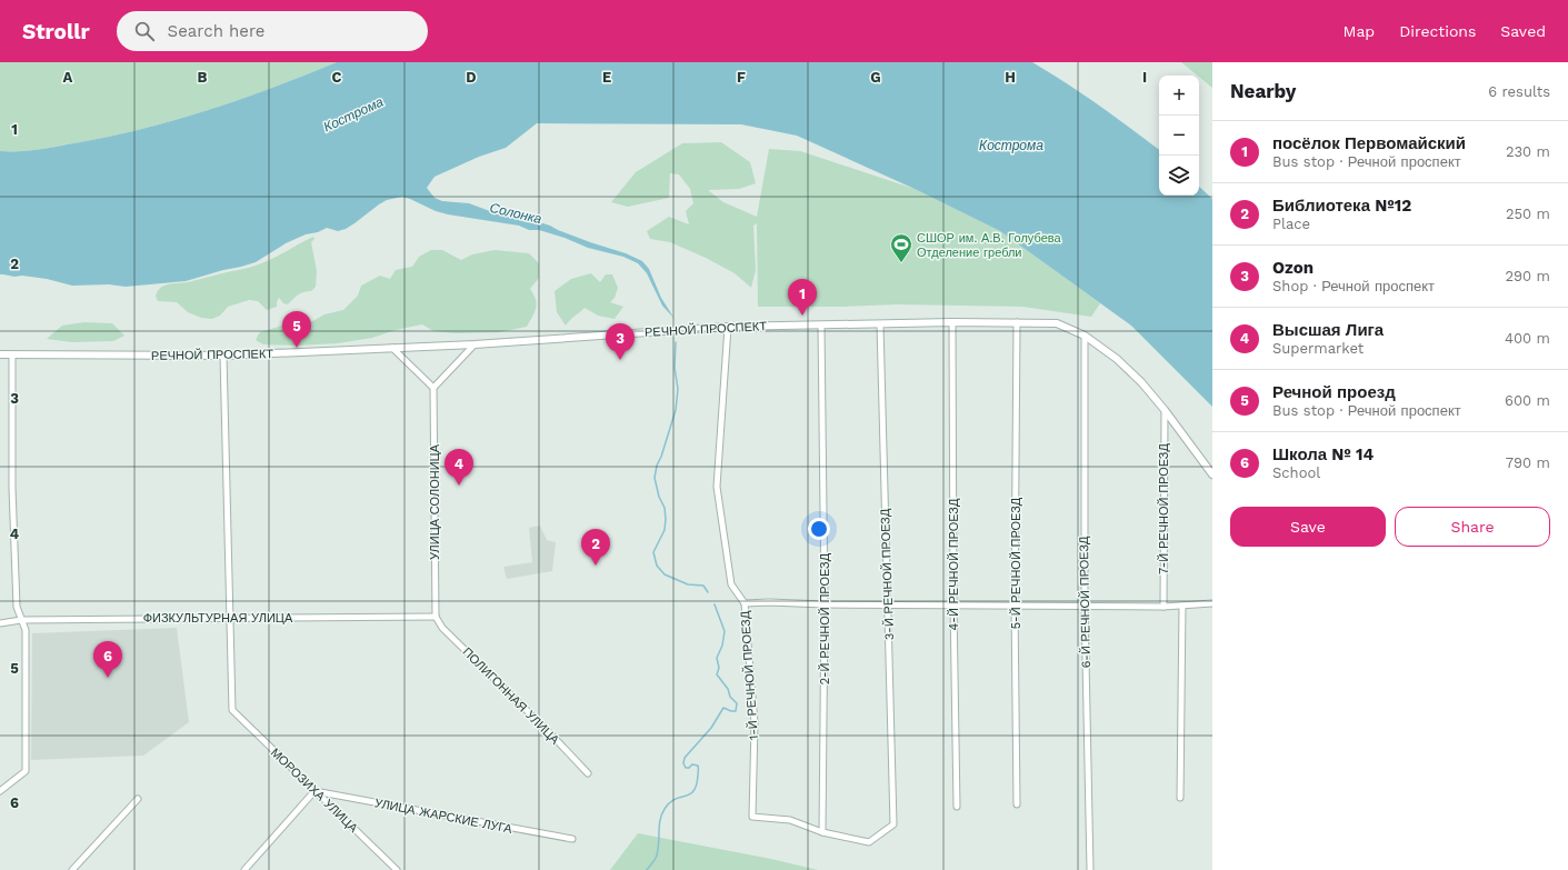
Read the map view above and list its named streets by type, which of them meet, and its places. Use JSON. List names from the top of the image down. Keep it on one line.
{"streets":{"street":["РЕЧНОЙ ПРОСПЕКТ","УЛИЦА СОЛОНИЦА","7-Й РЕЧНОЙ ПРОЕЗД","5-Й РЕЧНОЙ ПРОЕЗД","4-Й РЕЧНОЙ ПРОЕЗД","3-Й РЕЧНОЙ ПРОЕЗД","6-Й РЕЧНОЙ ПРОЕЗД","ФИЗКУЛЬТУРНАЯ УЛИЦА","2-Й РЕЧНОЙ ПРОЕЗД","1-Й РЕЧНОЙ ПРОЕЗД","ПОЛИГОННАЯ УЛИЦА","МОРОЗИХА УЛИЦА","УЛИЦА ЖАРСКИЕ ЛУГА"]},"crossings":[["РЕЧНОЙ ПРОСПЕКТ","7-Й РЕЧНОЙ ПРОЕЗД"],["РЕЧНОЙ ПРОСПЕКТ","5-Й РЕЧНОЙ ПРОЕЗД"],["РЕЧНОЙ ПРОСПЕКТ","4-Й РЕЧНОЙ ПРОЕЗД"],["РЕЧНОЙ ПРОСПЕКТ","3-Й РЕЧНОЙ ПРОЕЗД"],["РЕЧНОЙ ПРОСПЕКТ","6-Й РЕЧНОЙ ПРОЕЗД"],["РЕЧНОЙ ПРОСПЕКТ","2-Й РЕЧНОЙ ПРОЕЗД"],["РЕЧНОЙ ПРОСПЕКТ","1-Й РЕЧНОЙ ПРОЕЗД"],["УЛИЦА СОЛОНИЦА","ФИЗКУЛЬТУРНАЯ УЛИЦА"],["УЛИЦА СОЛОНИЦА","ПОЛИГОННАЯ УЛИЦА"],["3-Й РЕЧНОЙ ПРОЕЗД","2-Й РЕЧНОЙ ПРОЕЗД"],["3-Й РЕЧНОЙ ПРОЕЗД","1-Й РЕЧНОЙ ПРОЕЗД"],["ФИЗКУЛЬТУРНАЯ УЛИЦА","ПОЛИГОННАЯ УЛИЦА"],["ФИЗКУЛЬТУРНАЯ УЛИЦА","МОРОЗИХА УЛИЦА"],["2-Й РЕЧНОЙ ПРОЕЗД","1-Й РЕЧНОЙ ПРОЕЗД"],["МОРОЗИХА УЛИЦА","УЛИЦА ЖАРСКИЕ ЛУГА"]],"water":["Кострома","Солонка"],"places":{"sports":["СШОР им. А.В. Голубева Отделение гребли"]},"page":{"header":"Strollr","search":"Search here","nav":["Map","Directions","Saved"],"heading":["Nearby","6 results"],"map_buttons":["+","−"],"list":[{"mark":"1","name":"посёлок Первомайский","note":"Bus stop · Речной проспект","value":"230 m"},{"mark":"2","name":"Библиотека №12","note":"Place","value":"250 m"},{"mark":"3","name":"Ozon","note":"Shop · Речной проспект","value":"290 m"},{"mark":"4","name":"Высшая Лига","note":"Supermarket","value":"400 m"},{"mark":"5","name":"Речной проезд","note":"Bus stop · Речной проспект","value":"600 m"},{"mark":"6","name":"Школа № 14","note":"School","value":"790 m"}],"pins":["1","5","3","4","2","6"],"buttons":["Save","Share"]},"grid":{"columns":["A","B","C","D","E","F","G","H","I"],"rows":["1","2","3","4","5","6"]}}
